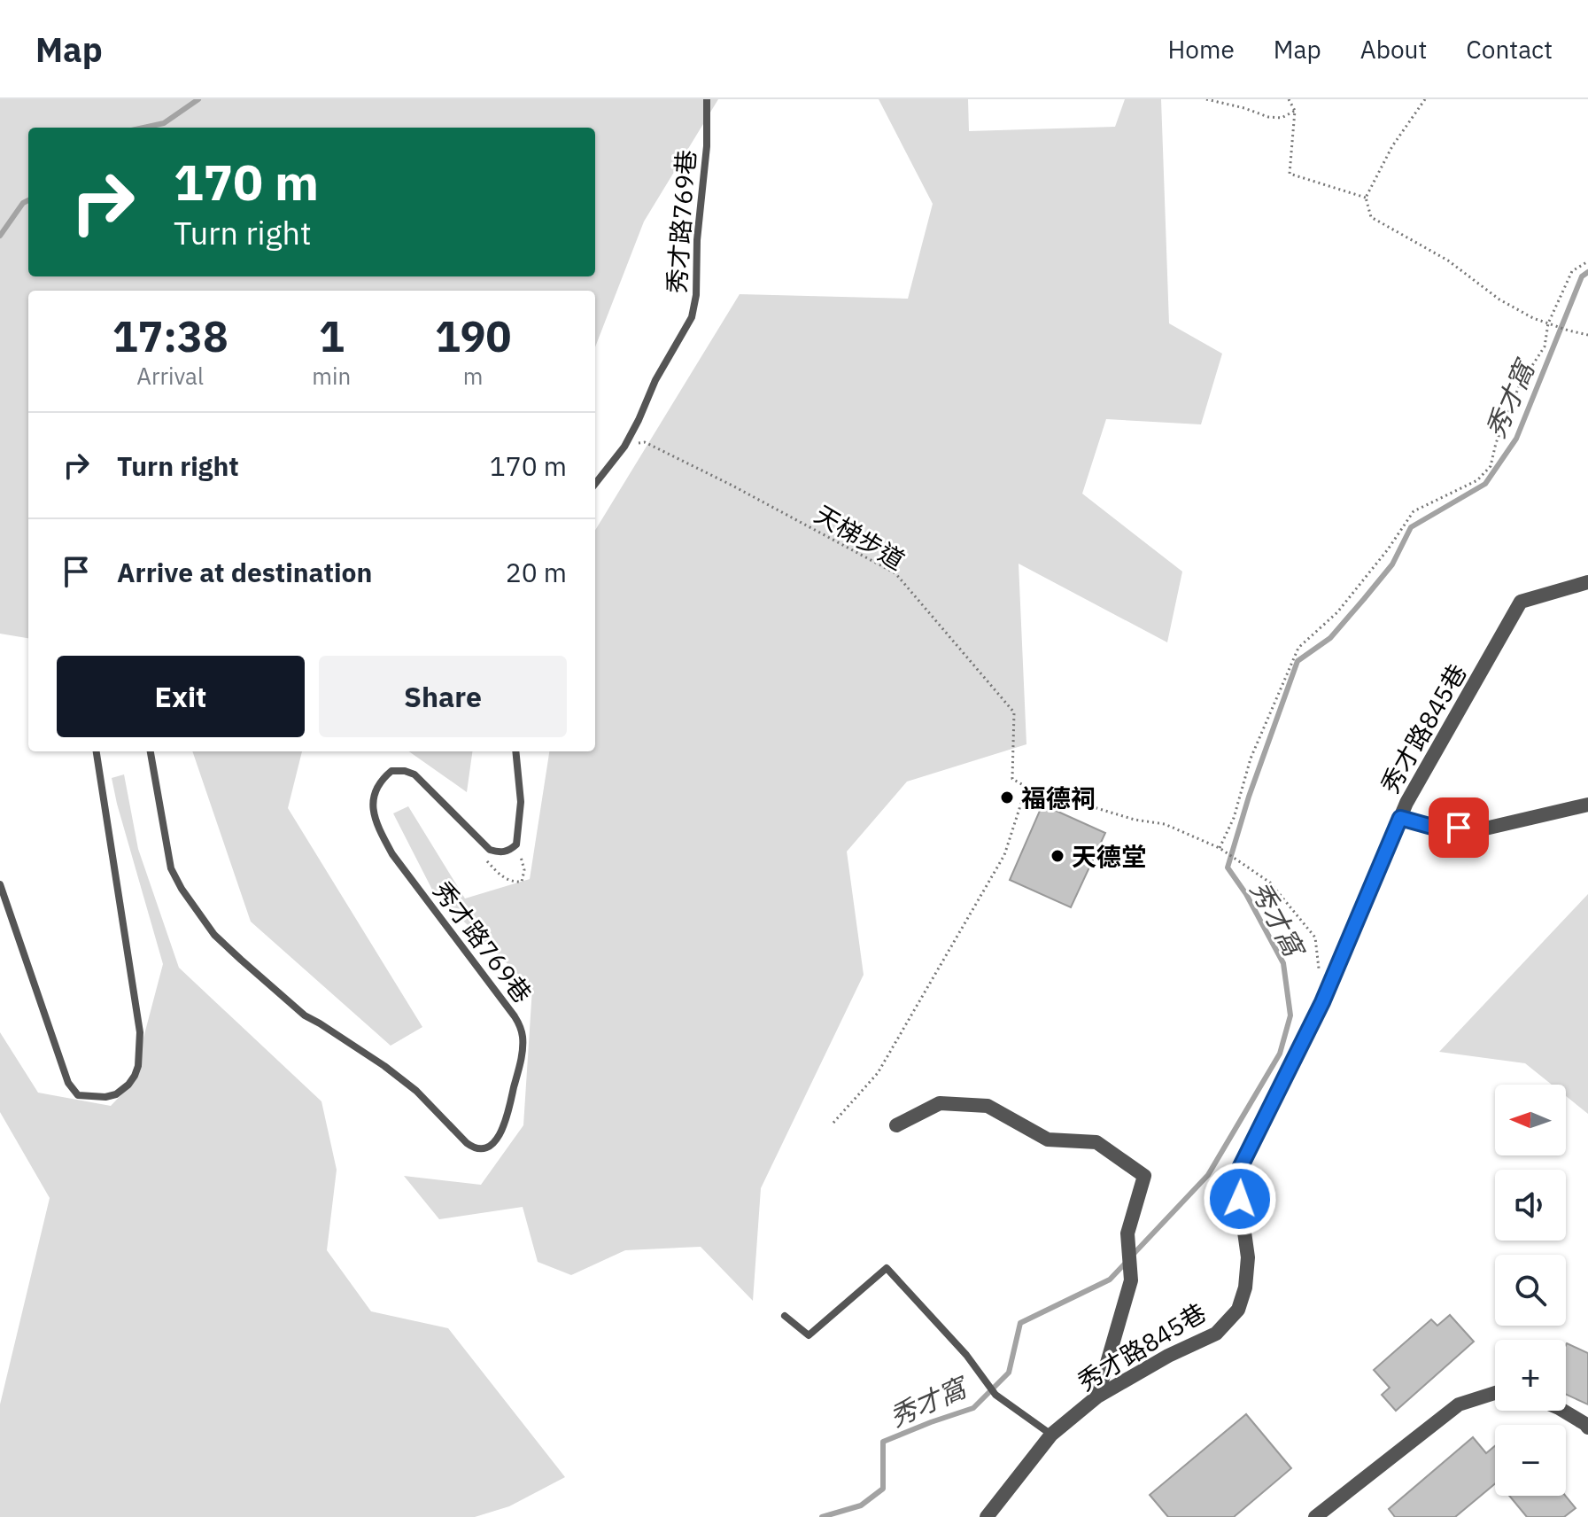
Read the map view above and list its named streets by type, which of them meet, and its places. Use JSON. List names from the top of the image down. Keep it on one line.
{"streets":{"street":["秀才路845巷"],"lane":["秀才路769巷"],"path":["天梯步道"]},"crossings":[["秀才路769巷","天梯步道"]],"water":["秀才窩"],"places":["福德祠","天德堂"],"north":"left","page":{"header":"Map","nav":["Home","Map","About","Contact"],"turn":["170 m","Turn right"],"eta":["17:38","Arrival","1","min","190","m"],"list":[{"name":"Turn right","value":"170 m"},{"name":"Arrive at destination","value":"20 m"}],"buttons":["Exit","Share"],"map_buttons":["+","−"]}}
